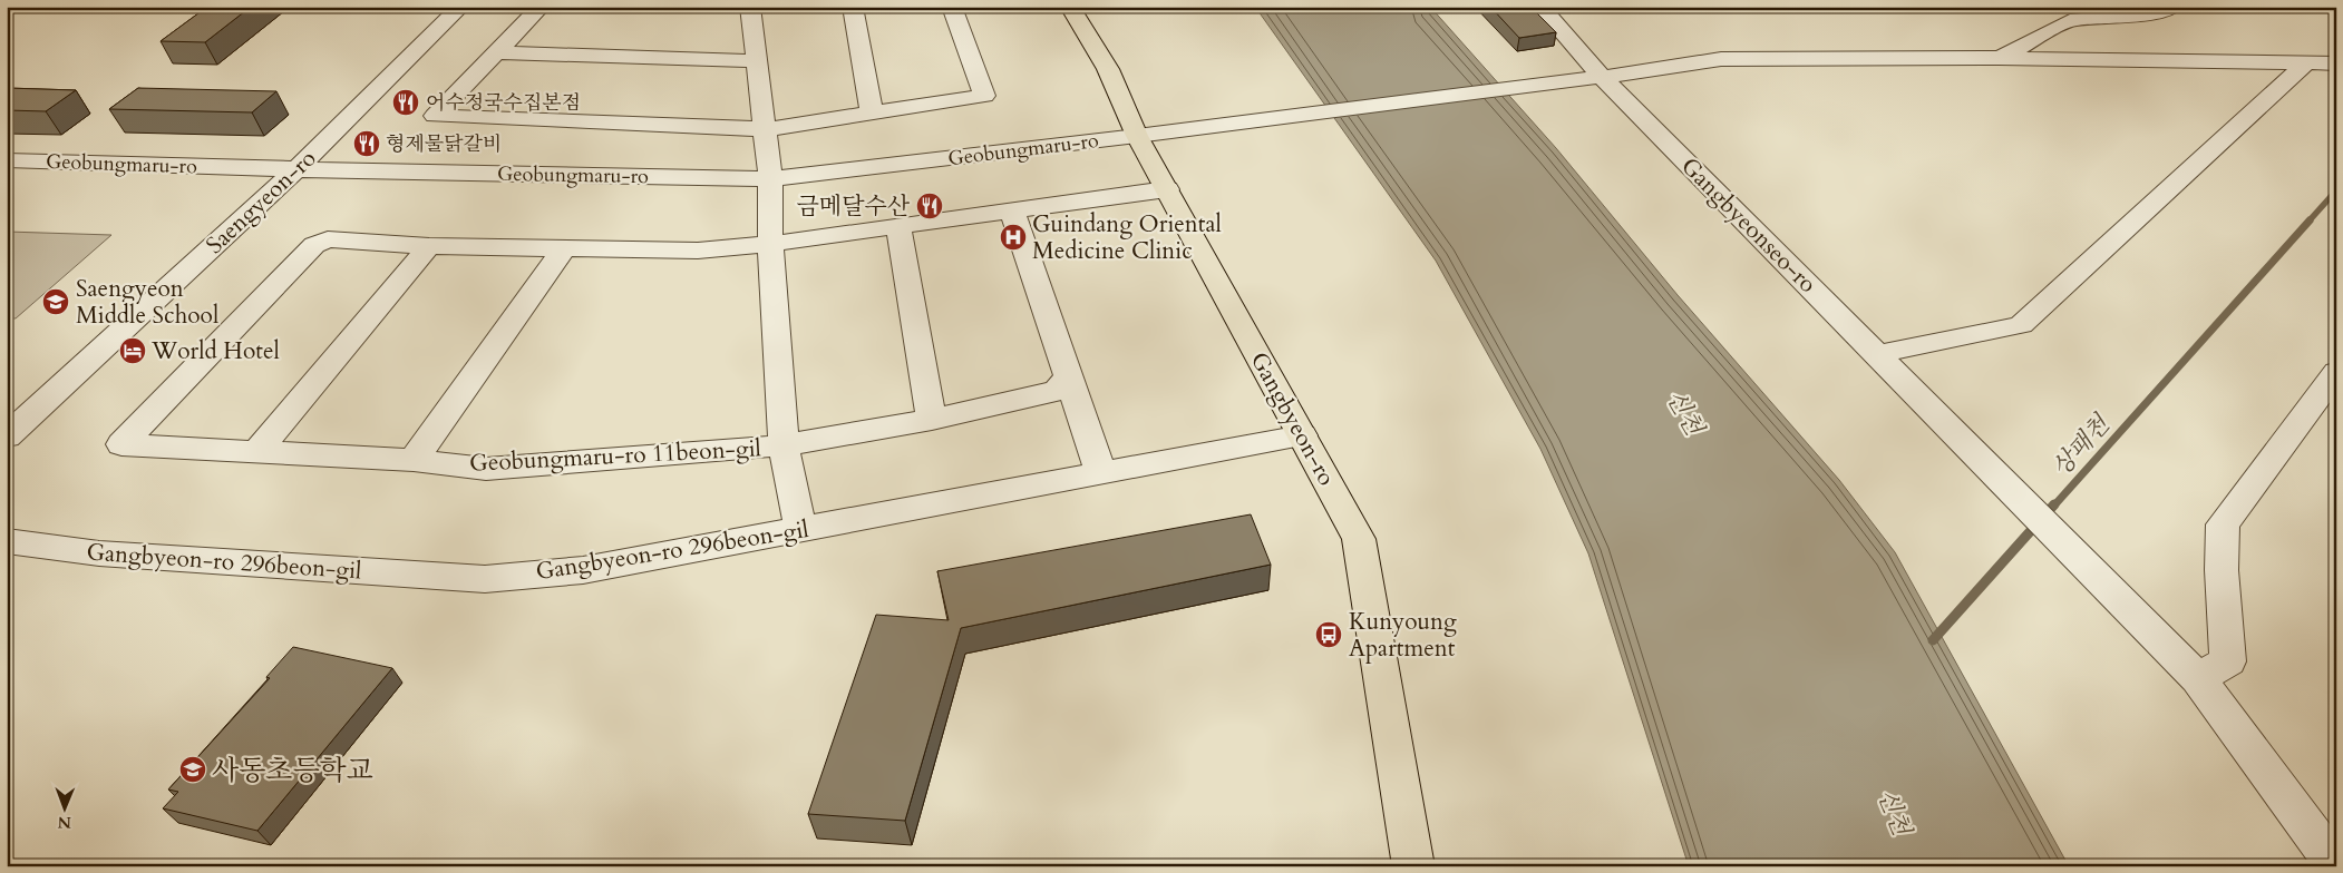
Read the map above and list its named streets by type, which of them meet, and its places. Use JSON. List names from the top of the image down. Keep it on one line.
{"streets":{"main road":["Gangbyeon-ro"],"street":["Geobungmaru-ro","Saengyeon-ro","Gangbyeonseo-ro","Geobungmaru-ro 11beon-gil","Gangbyeon-ro 296beon-gil"]},"crossings":[["Geobungmaru-ro","Saengyeon-ro"],["Geobungmaru-ro","Gangbyeonseo-ro"],["Geobungmaru-ro","Gangbyeon-ro"],["Geobungmaru-ro","Geobungmaru-ro 11beon-gil"],["Gangbyeon-ro","Gangbyeon-ro 296beon-gil"],["Geobungmaru-ro 11beon-gil","Gangbyeon-ro 296beon-gil"]],"water":["신천","상패천"],"places":{"restaurant":["어수정국수집본점","형제물닭갈비","금메달수산"],"hospital":["Guindang Oriental Medicine Clinic"],"school or university":["Saengyeon Middle School","사동초등학교"],"hotel":["World Hotel"],"bus stop":["Kunyoung Apartment"]},"north":"bottom"}
